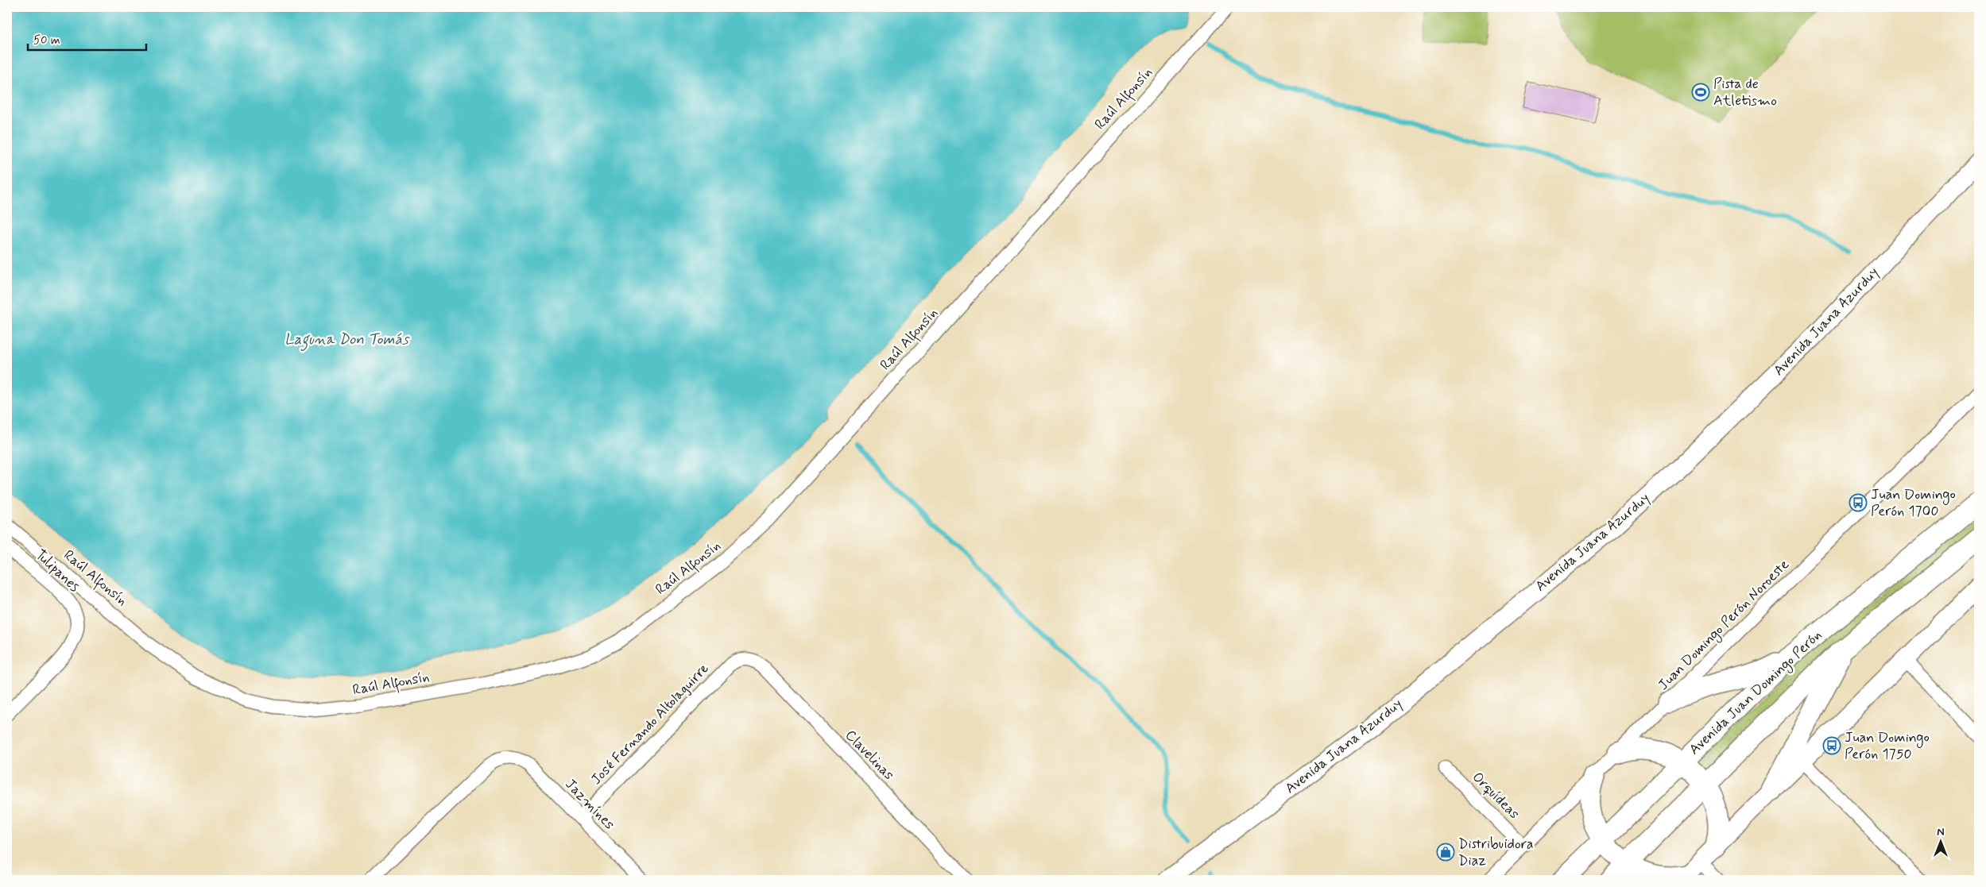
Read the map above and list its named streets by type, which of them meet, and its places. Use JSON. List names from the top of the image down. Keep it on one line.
{"streets":{"main road":["Avenida Juan Domingo Perón"],"street":["Raúl Alfonsín","Avenida Juana Azurduy","Tulipanes","Juan Domingo Perón Noroeste","José Fernando Altolaguirre","Clavelinas","Orquídeas","Jazmínes"]},"crossings":[["Juan Domingo Perón Noroeste","Orquídeas"],["José Fernando Altolaguirre","Clavelinas"],["José Fernando Altolaguirre","Jazmínes"]],"water":["Laguna Don Tomás"],"places":{"sports":["Pista de Atletismo"],"bus stop":["Juan Domingo Perón 1700","Juan Domingo Perón 1750"],"shop":["Distribuidora Diaz"]},"scale_bar":"50 m","north":"top"}
